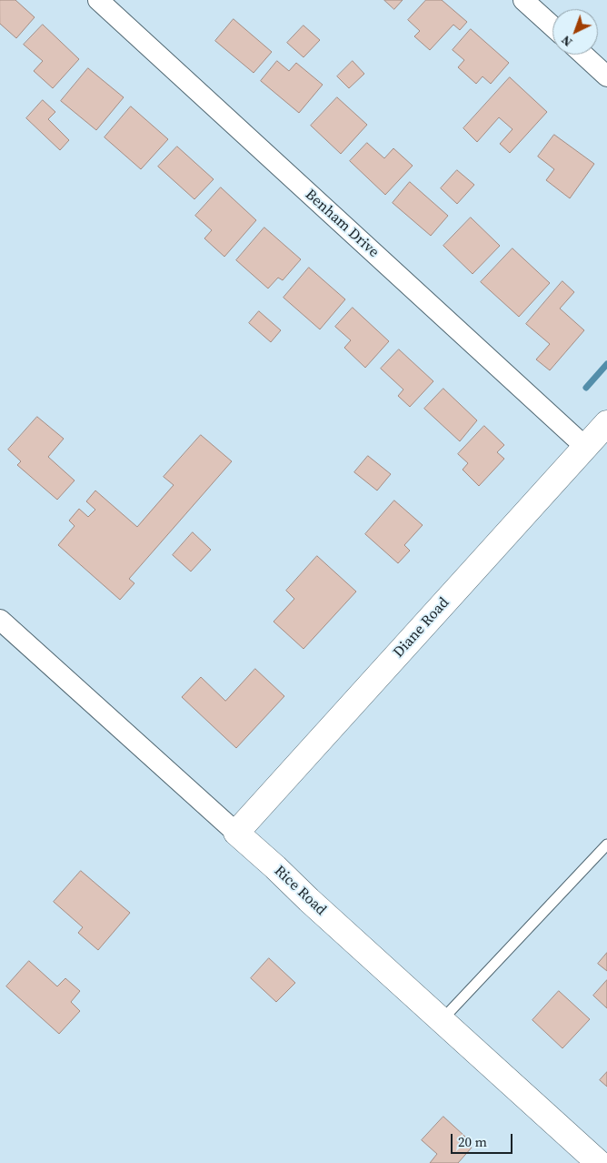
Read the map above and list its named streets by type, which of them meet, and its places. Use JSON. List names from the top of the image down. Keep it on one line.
{"streets":{"street":["Benham Drive","Diane Road","Rice Road"]},"crossings":[["Benham Drive","Diane Road"],["Diane Road","Rice Road"]],"scale_bar":"20 m","north":"bottom left"}
